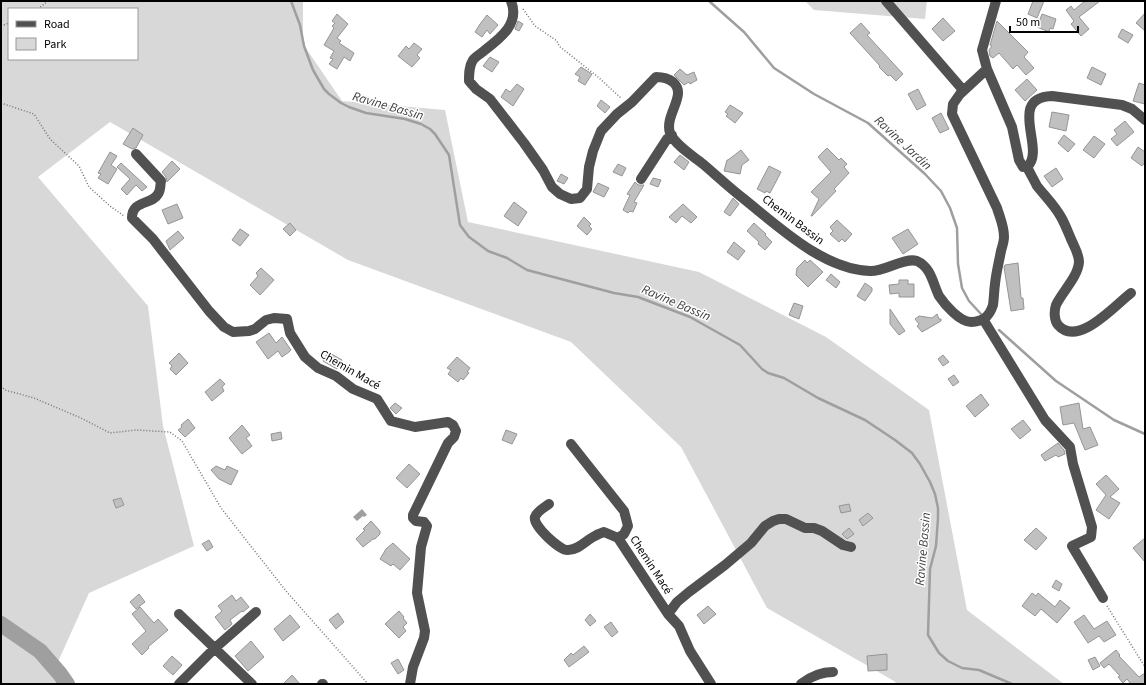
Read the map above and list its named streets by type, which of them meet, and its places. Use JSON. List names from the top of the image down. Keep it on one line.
{"streets":{"street":["Chemin Bassin","Chemin Macé"]},"water":["Ravine Bassin","Ravine Jardin"],"legend":["Road","Park"],"scale_bar":"50 m"}
